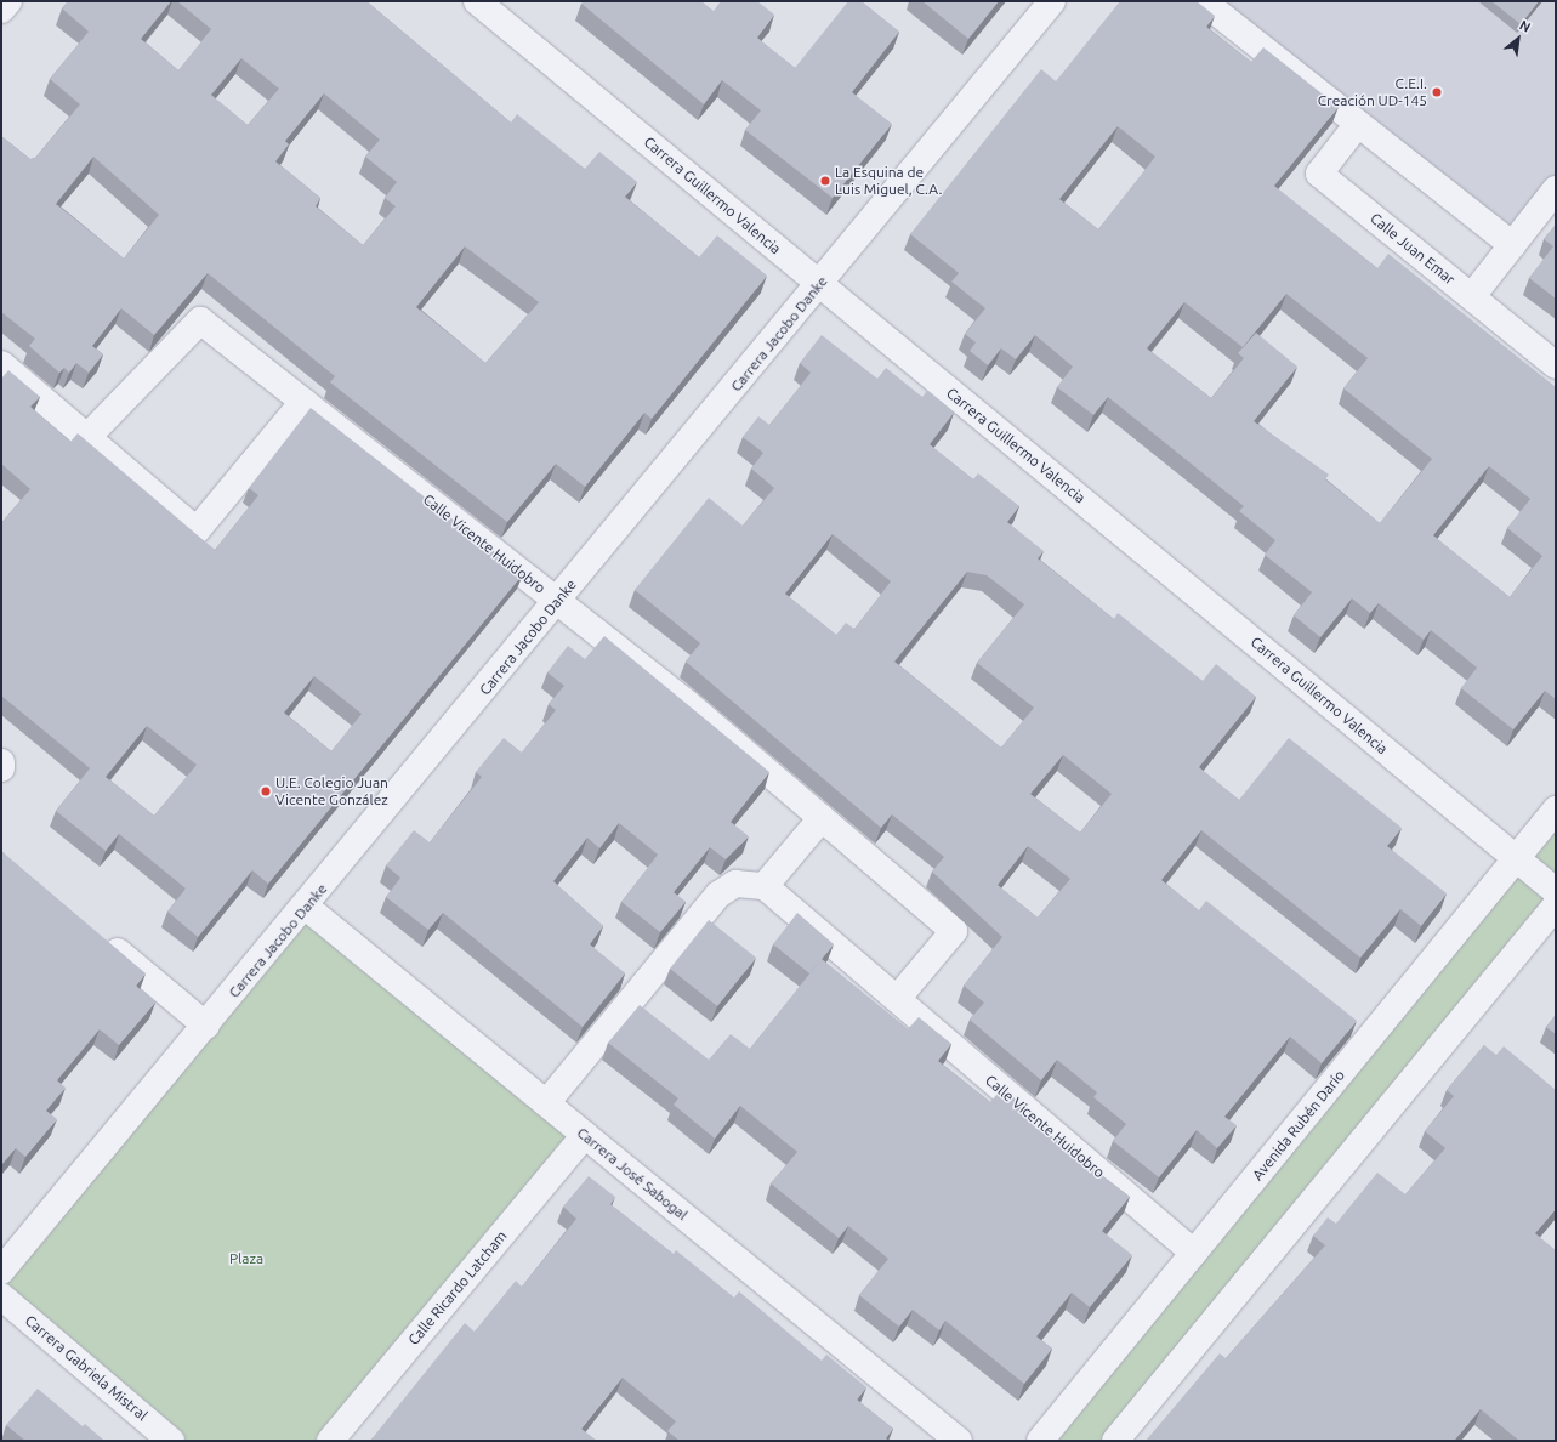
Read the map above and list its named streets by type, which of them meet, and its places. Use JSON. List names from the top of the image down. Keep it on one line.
{"streets":{"street":["Carrera Guillermo Valencia","Calle Juan Emar","Carrera Jacobo Danke","Calle Vicente Huidobro","Avenida Rubén Darío","Carrera José Sabogal","Calle Ricardo Latcham","Carrera Gabriela Mistral"]},"crossings":[["Carrera Guillermo Valencia","Carrera Jacobo Danke"],["Carrera Guillermo Valencia","Avenida Rubén Darío"],["Carrera Jacobo Danke","Calle Vicente Huidobro"],["Carrera Jacobo Danke","Carrera José Sabogal"],["Calle Vicente Huidobro","Avenida Rubén Darío"],["Carrera José Sabogal","Calle Ricardo Latcham"]],"parks":["Plaza"],"places":["C.E.I. Creación UD-145","La Esquina de Luis Miguel, C.A.","U.E. Colegio Juan Vicente González"],"north":"top right"}
